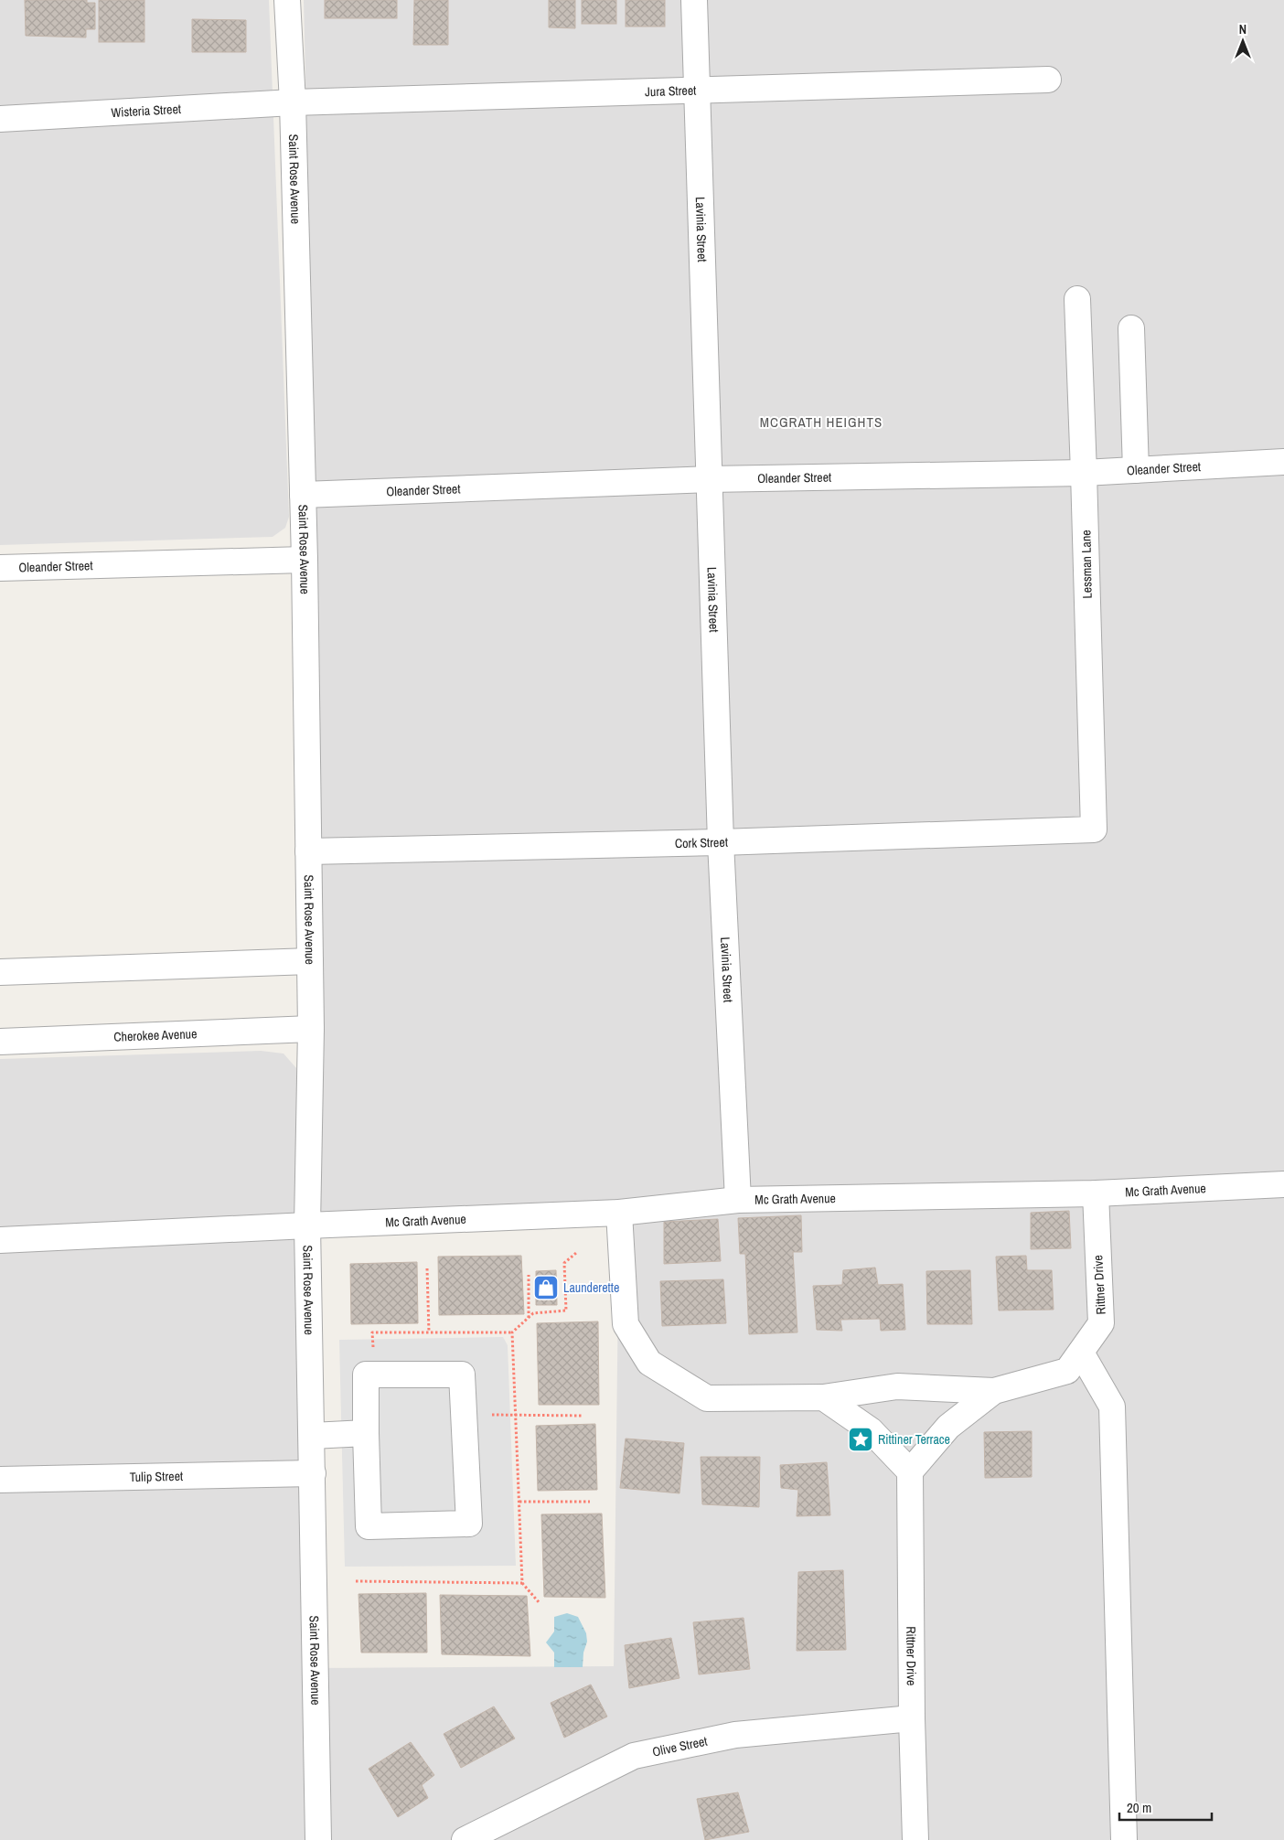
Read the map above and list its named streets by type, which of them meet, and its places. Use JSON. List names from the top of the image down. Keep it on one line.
{"streets":{"street":["Jura Street","Wisteria Street","Saint Rose Avenue","Lavinia Street","Oleander Street","Lessman Lane","Cork Street","Cherokee Avenue","Mc Grath Avenue","Rittner Drive","Tulip Street","Olive Street"]},"crossings":[["Jura Street","Wisteria Street"],["Jura Street","Saint Rose Avenue"],["Jura Street","Lavinia Street"],["Wisteria Street","Saint Rose Avenue"],["Saint Rose Avenue","Oleander Street"],["Saint Rose Avenue","Cork Street"],["Saint Rose Avenue","Cherokee Avenue"],["Saint Rose Avenue","Mc Grath Avenue"],["Saint Rose Avenue","Tulip Street"],["Lavinia Street","Oleander Street"],["Lavinia Street","Cork Street"],["Lavinia Street","Mc Grath Avenue"],["Oleander Street","Lessman Lane"],["Lessman Lane","Cork Street"],["Mc Grath Avenue","Rittner Drive"],["Rittner Drive","Olive Street"]],"districts":["MCGRATH HEIGHTS"],"places":{"shop":["Launderette"],"place":["Rittiner Terrace"]},"scale_bar":"20 m","north":"top"}
